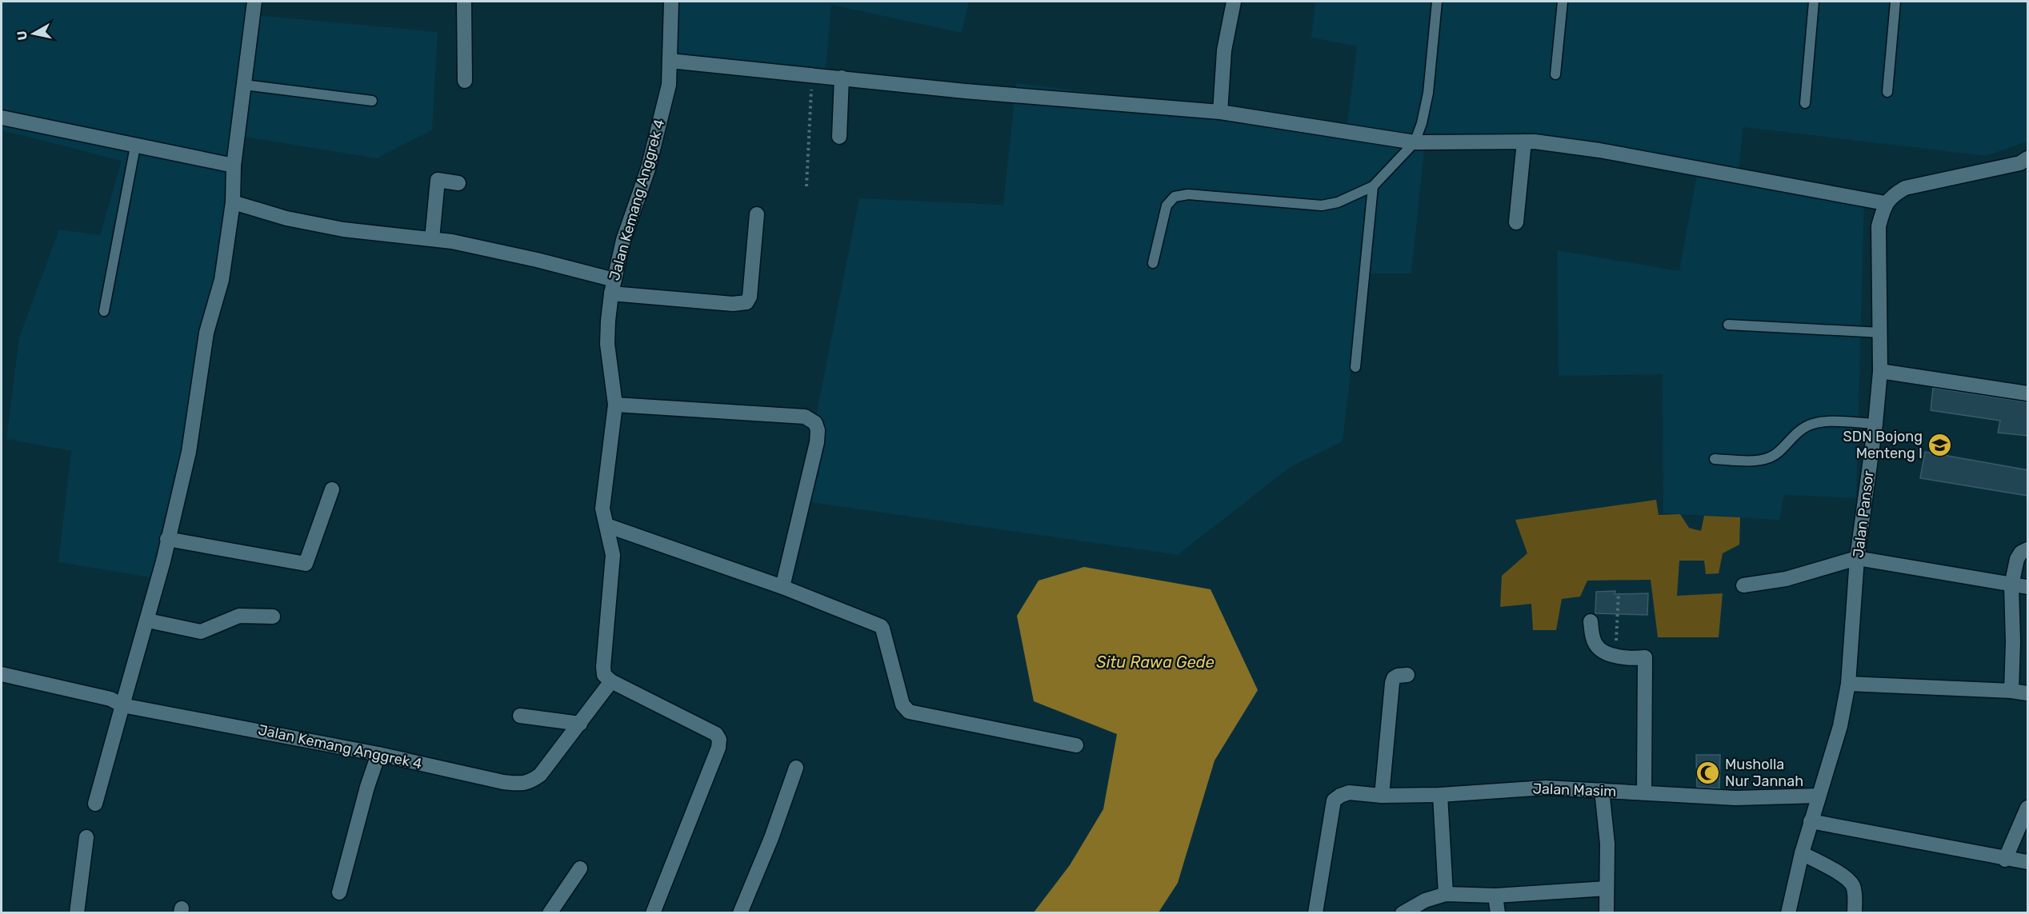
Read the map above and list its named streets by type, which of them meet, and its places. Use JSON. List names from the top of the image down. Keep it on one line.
{"streets":{"street":["Jalan Kemang Anggrek 4","Jalan Pansor","Jalan Masim"]},"crossings":[["Jalan Pansor","Jalan Masim"]],"water":["Situ Rawa Gede"],"places":{"school or university":["SDN Bojong Menteng I"],"mosque":["Musholla Nur Jannah"]},"north":"left"}
